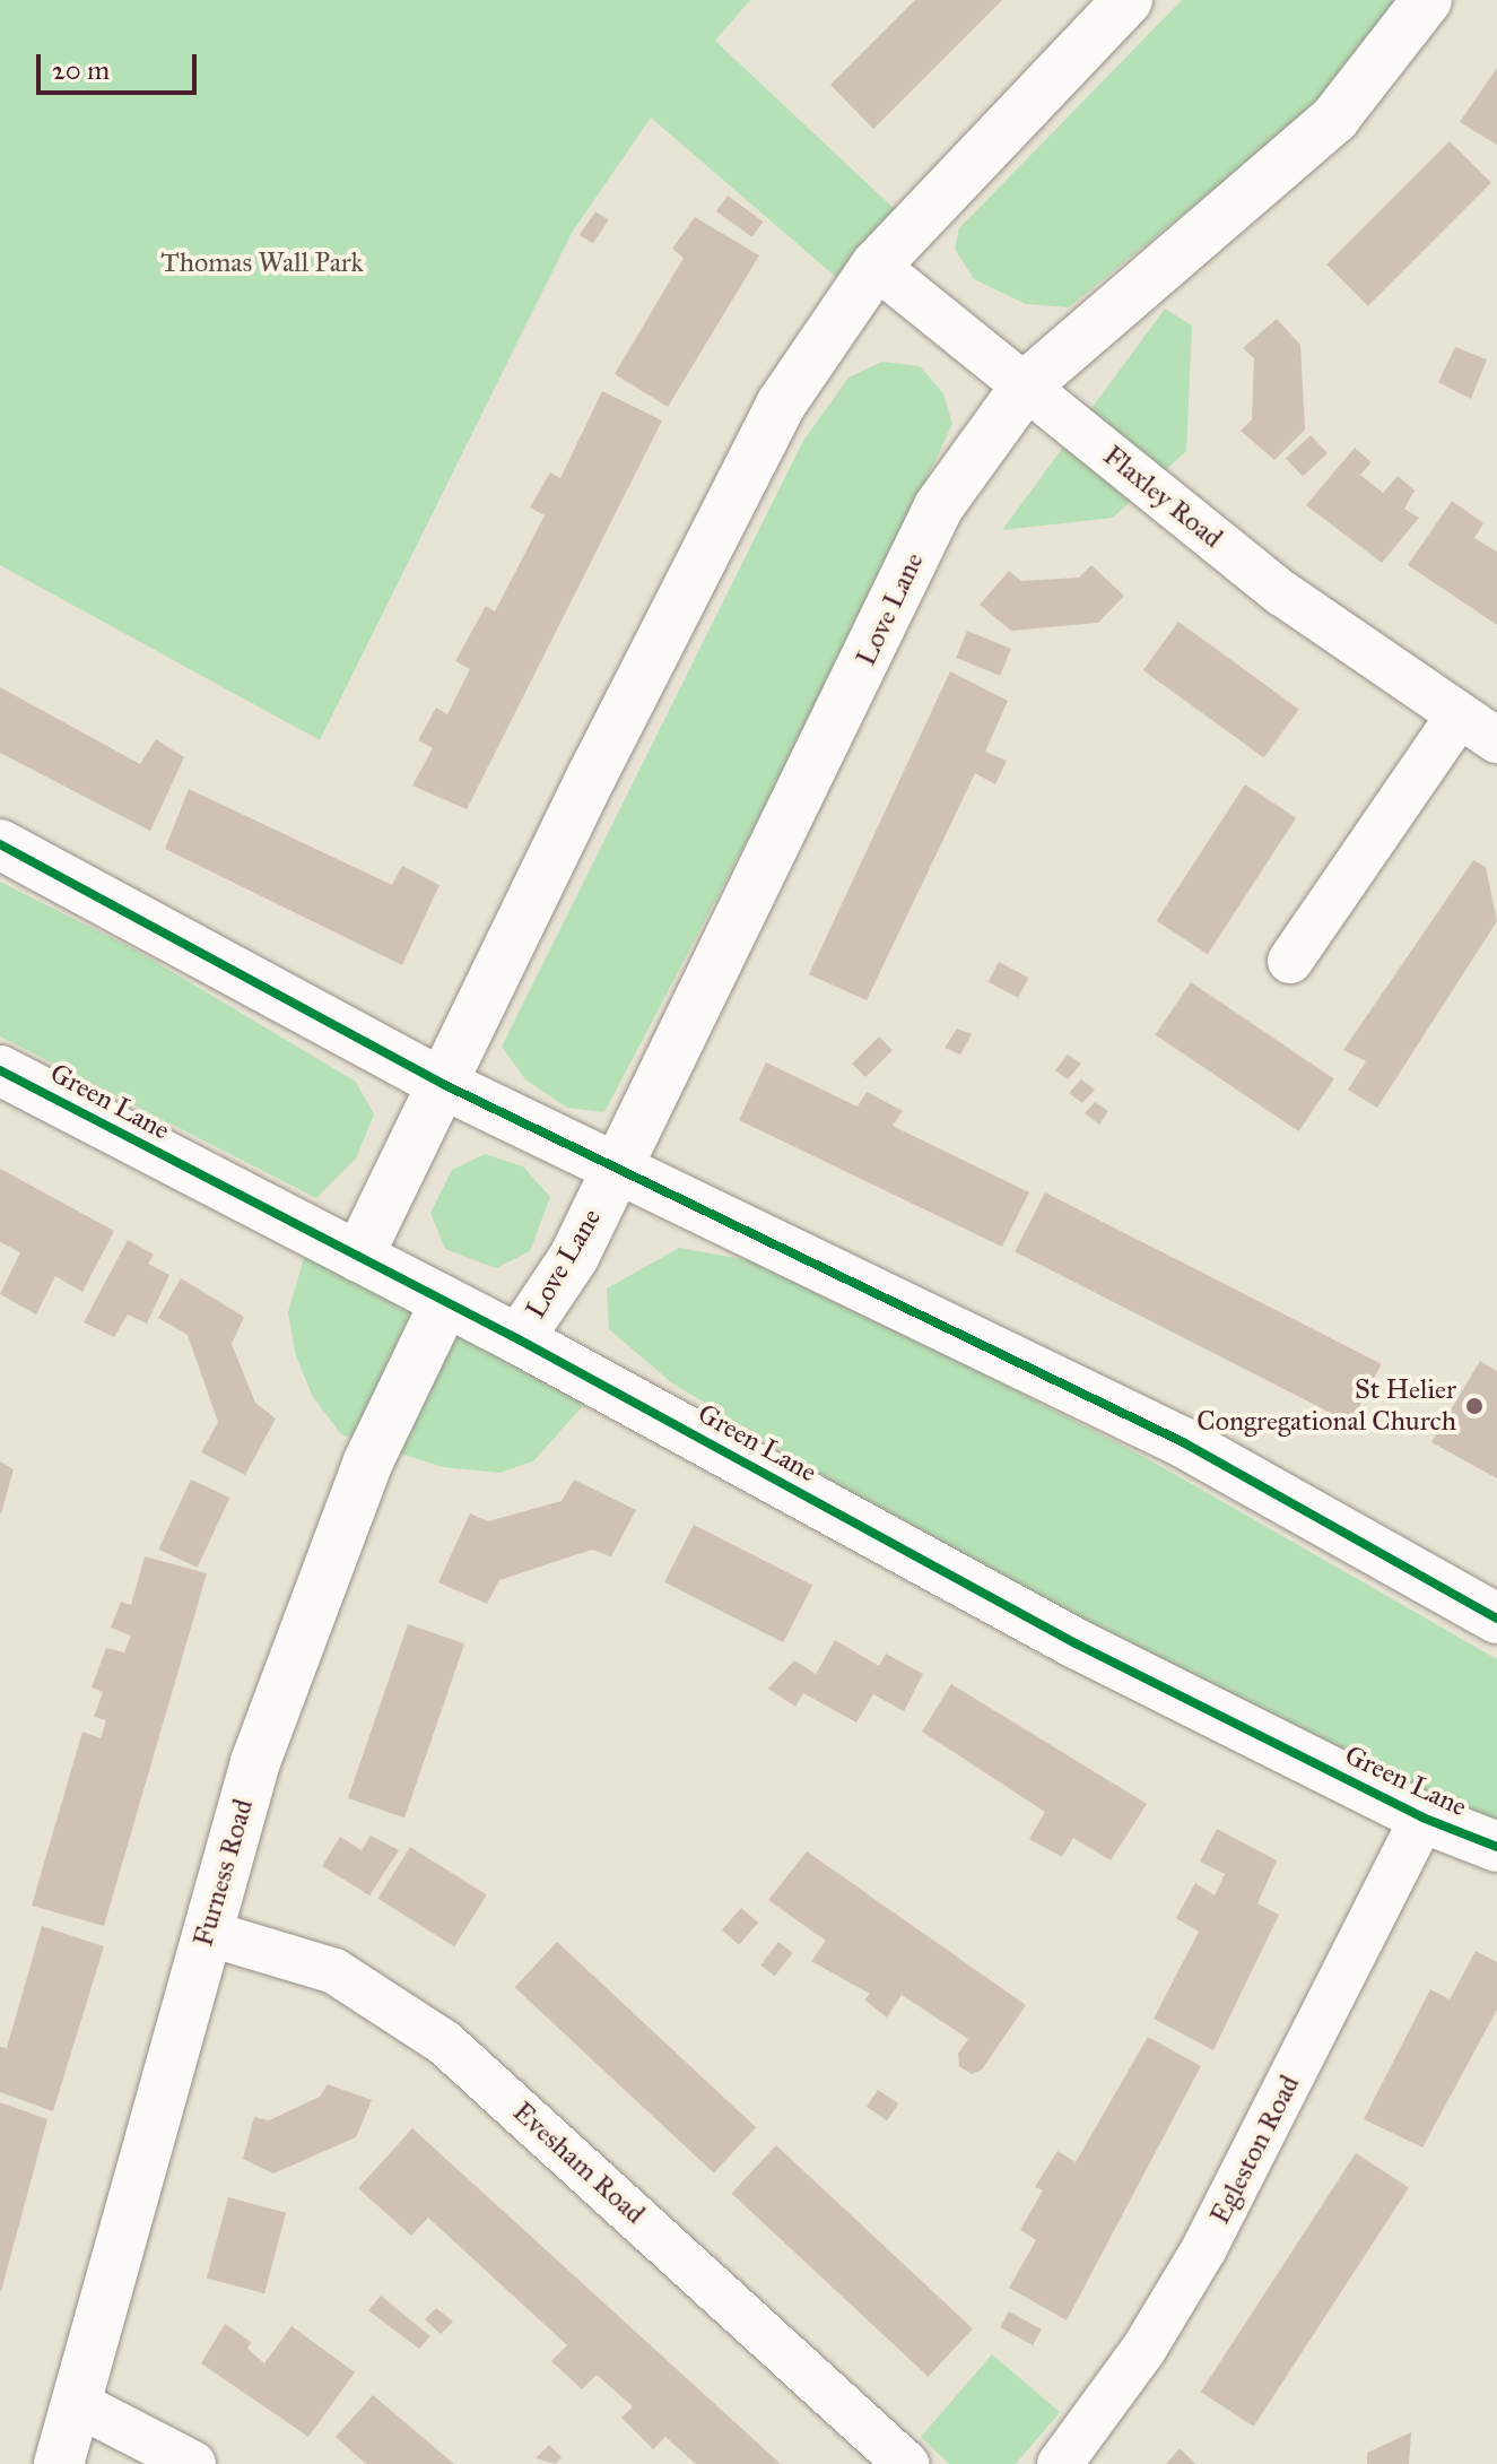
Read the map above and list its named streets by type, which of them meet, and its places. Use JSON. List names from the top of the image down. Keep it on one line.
{"streets":{"street":["Flaxley Road","Love Lane","Green Lane","Furness Road","Egleston Road","Evesham Road"]},"crossings":[["Flaxley Road","Love Lane"],["Love Lane","Green Lane"],["Green Lane","Furness Road"],["Green Lane","Egleston Road"],["Furness Road","Evesham Road"]],"parks":["Thomas Wall Park"],"places":["St Helier Congregational Church"],"scale_bar":"20 m"}
